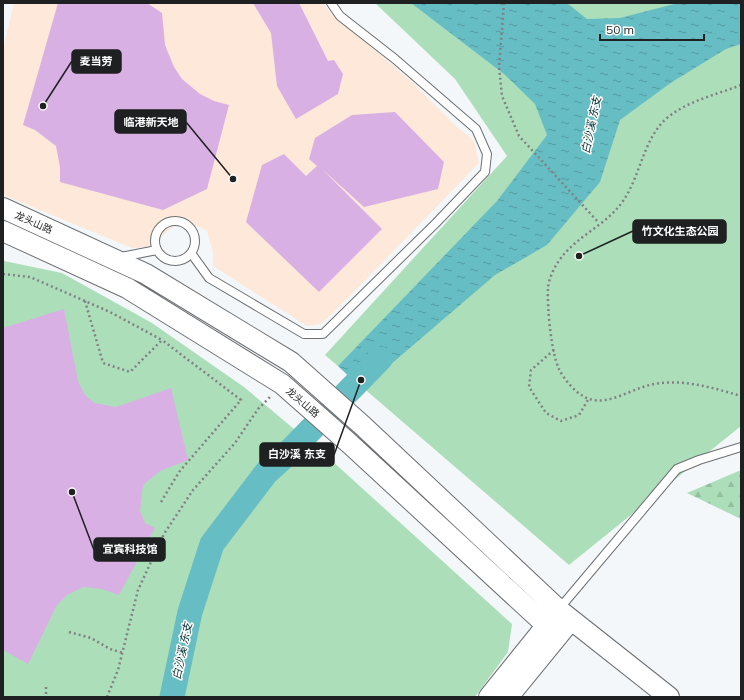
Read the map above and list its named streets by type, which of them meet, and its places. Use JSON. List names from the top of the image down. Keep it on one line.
{"streets":{"street":["龙头山路"]},"water":["白沙溪 东支"],"places":["麦当劳","临港新天地","竹文化生态公园","白沙溪 东支","宜宾科技馆"],"scale_bar":"50 m"}
